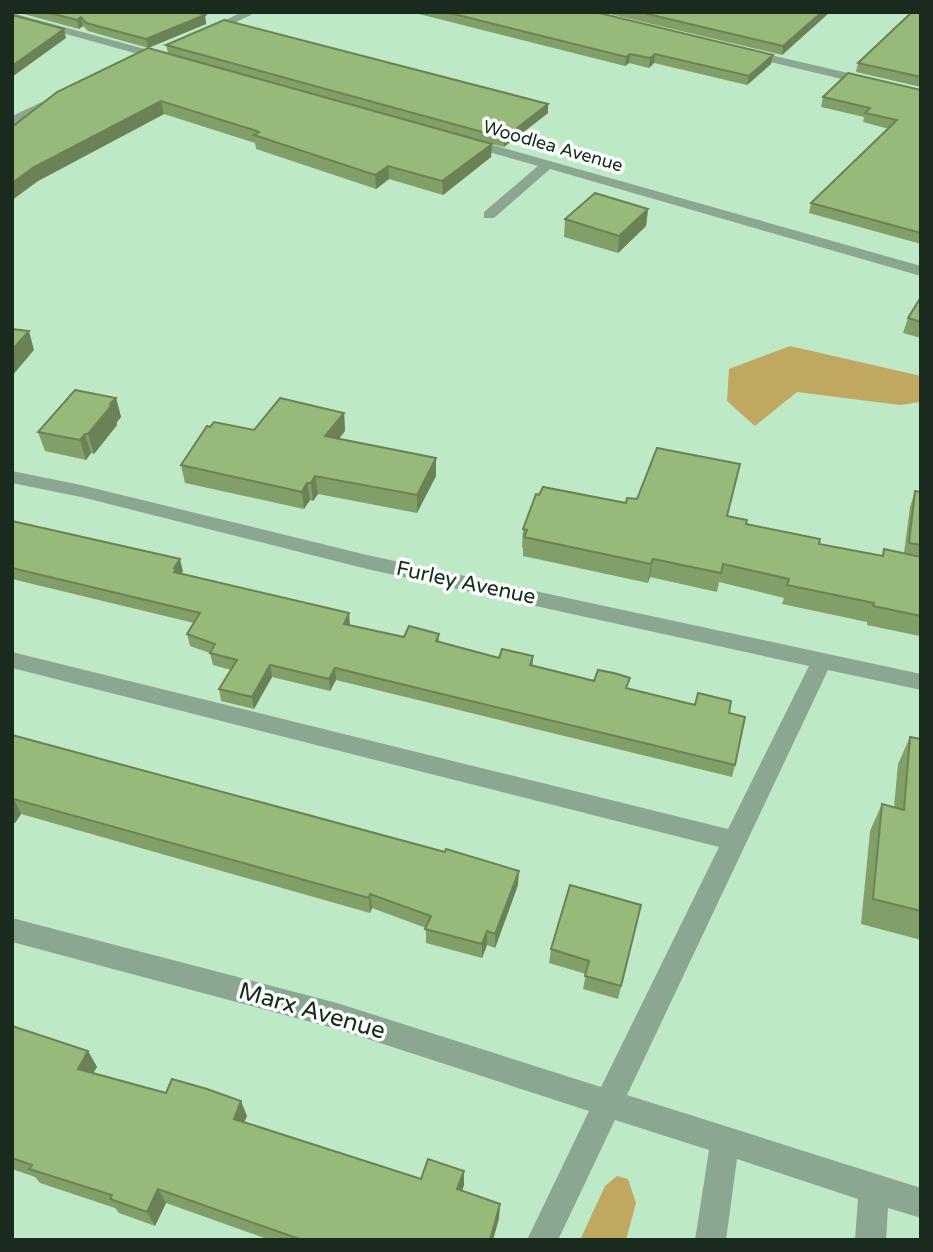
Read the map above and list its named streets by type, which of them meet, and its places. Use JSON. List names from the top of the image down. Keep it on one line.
{"streets":{"street":["Woodlea Avenue","Furley Avenue","Marx Avenue"]}}
